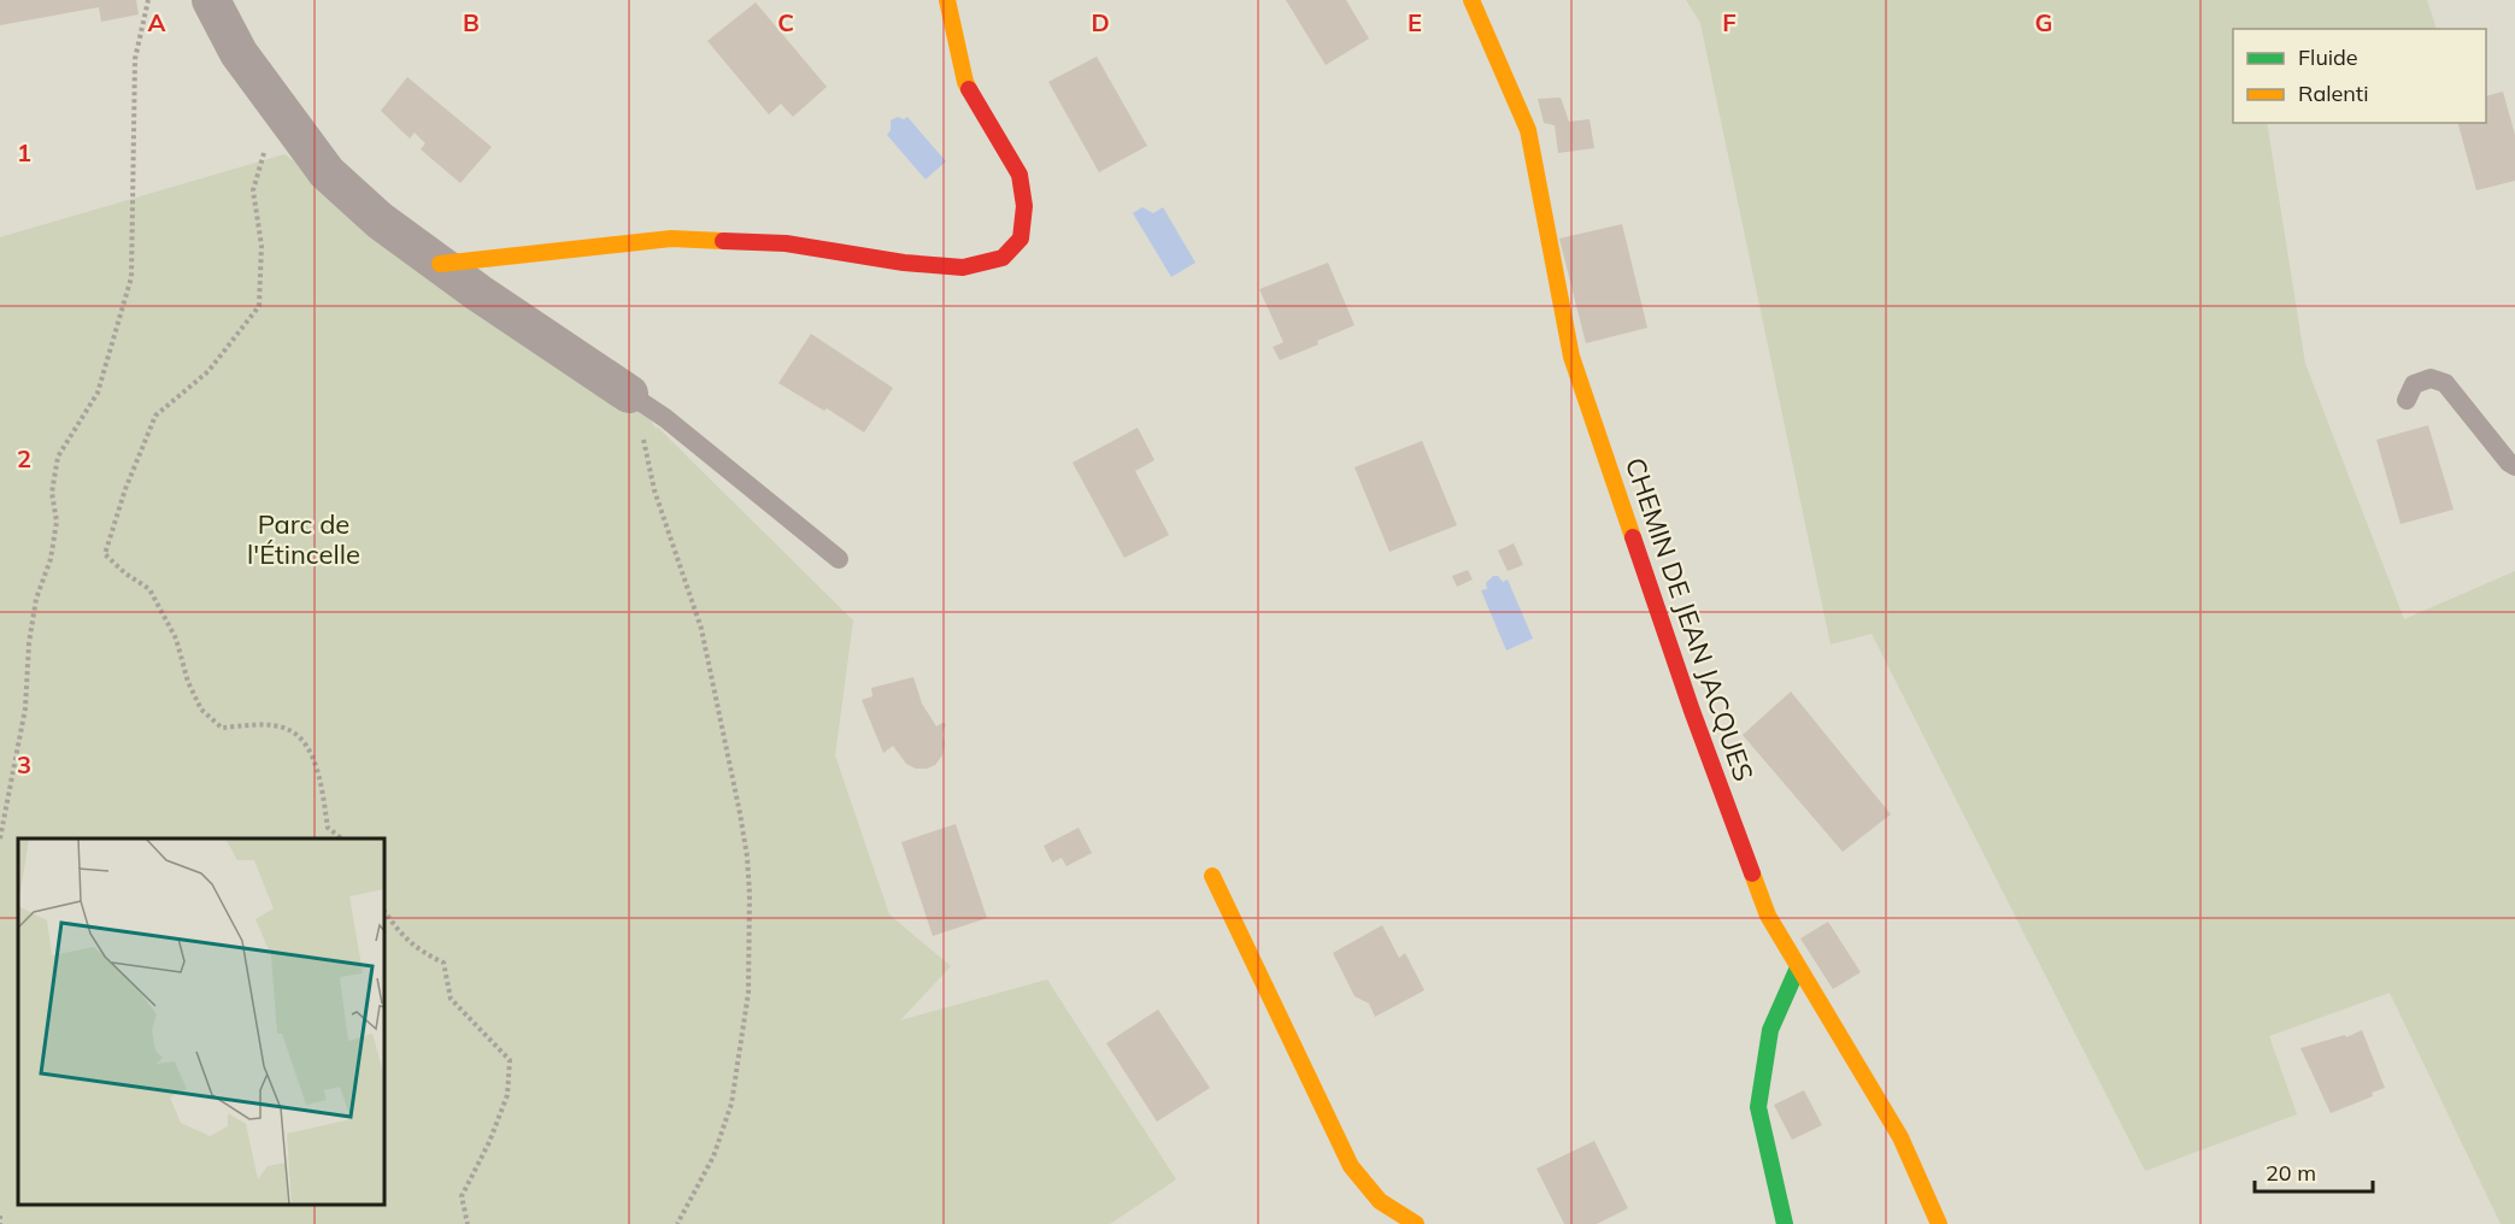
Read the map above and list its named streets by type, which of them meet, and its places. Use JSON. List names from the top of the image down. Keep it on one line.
{"streets":{"street":["CHEMIN DE JEAN JACQUES"]},"parks":["Parc de l'Étincelle"],"legend":["Fluide","Ralenti"],"scale_bar":"20 m","grid":{"columns":["A","B","C","D","E","F","G"],"rows":["1","2","3"]}}
